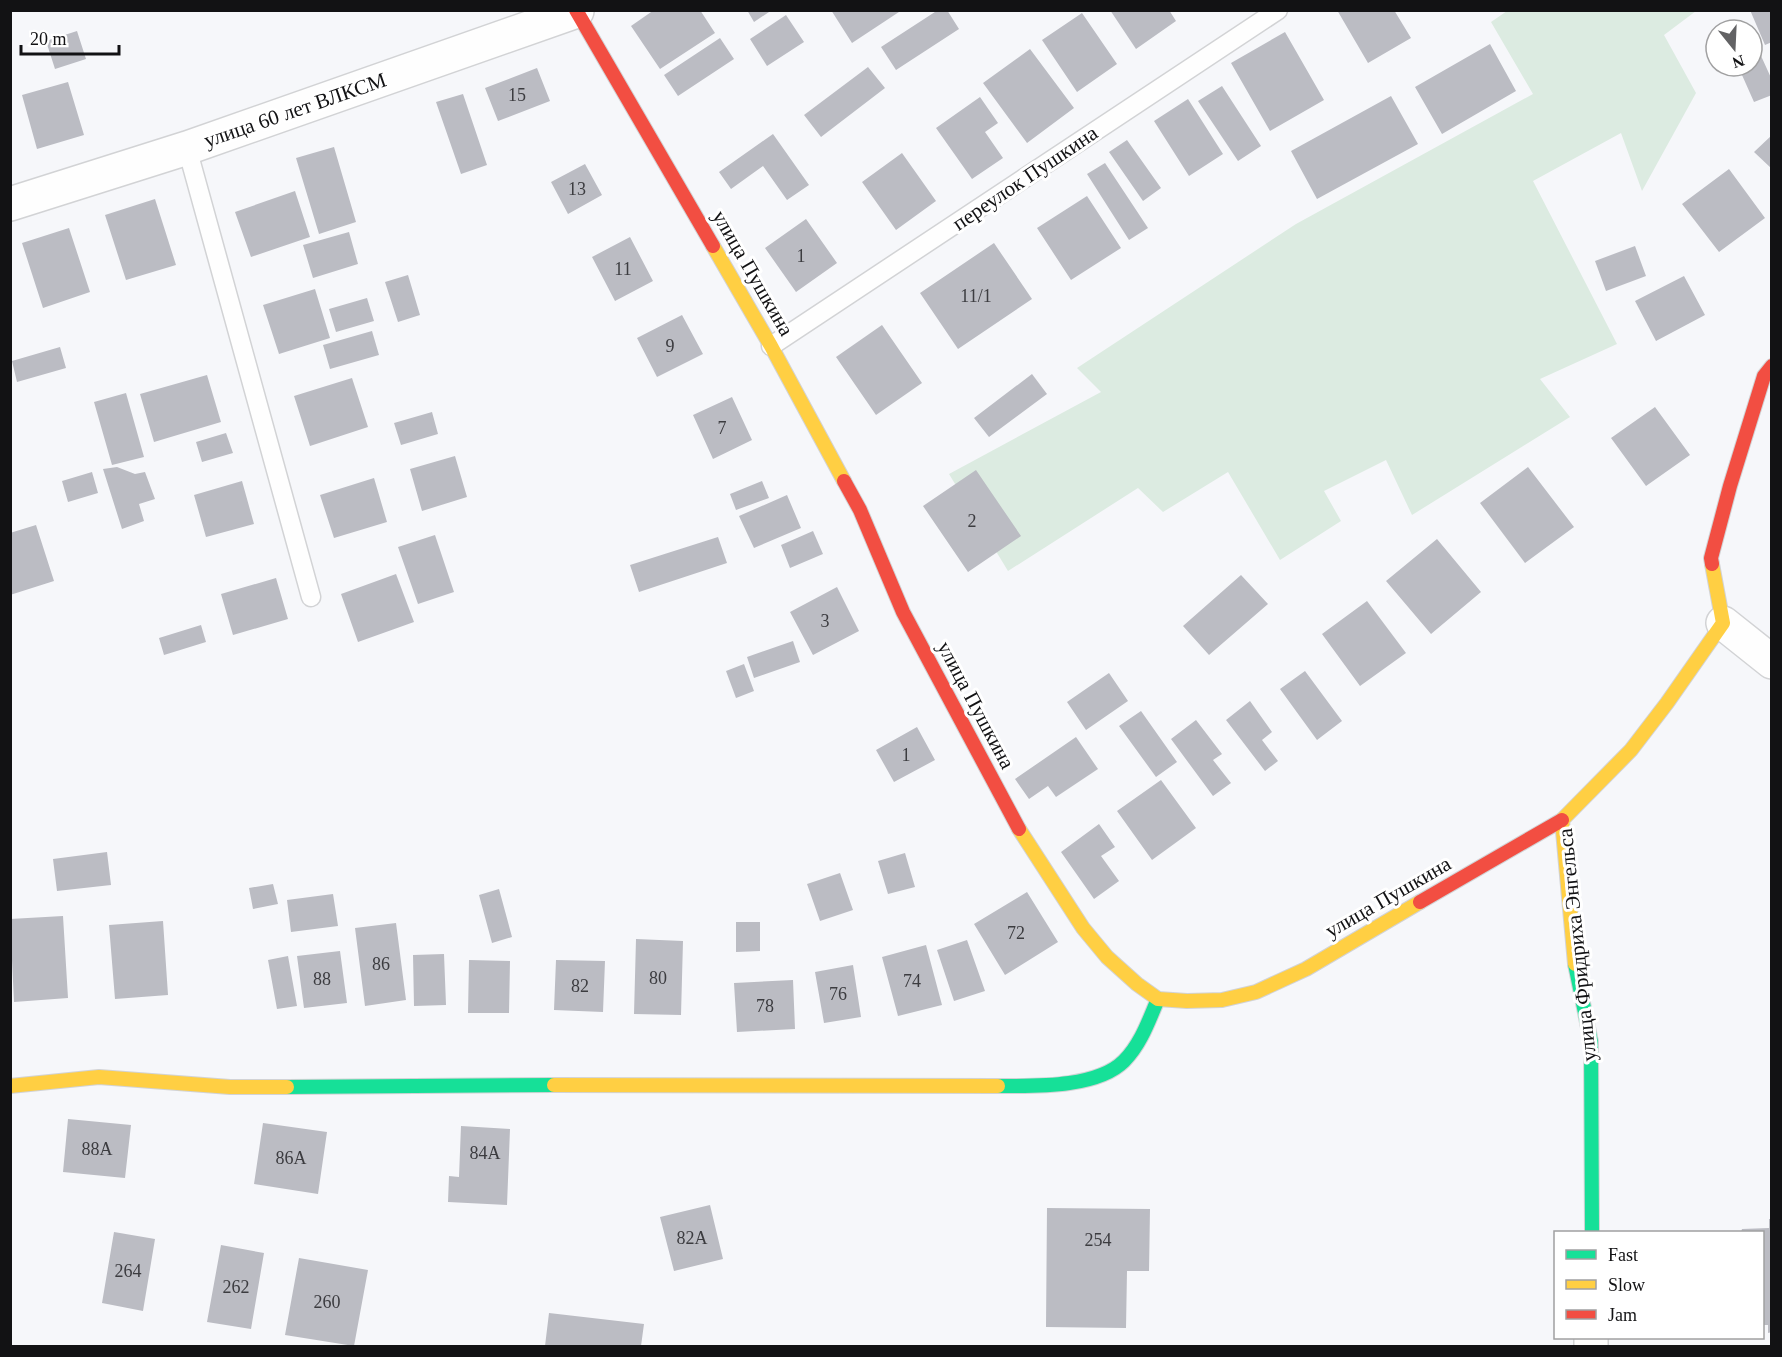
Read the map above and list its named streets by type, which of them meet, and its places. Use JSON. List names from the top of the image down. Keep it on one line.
{"streets":{"street":["улица 60 лет ВЛКСМ","улица Пушкина","улица Фридриха Энгельса"],"lane":["переулок Пушкина"]},"crossings":[["улица 60 лет ВЛКСМ","улица Пушкина"],["переулок Пушкина","улица Пушкина"],["улица Пушкина","улица Фридриха Энгельса"]],"house_numbers":["15","13","1","11","11/1","9","7","2","3","1","72","86","80","88","74","82","76","78","88А","84А","86А","82А","254","264","262","260"],"legend":["Fast","Slow","Jam"],"scale_bar":"20 m","north":"bottom"}
